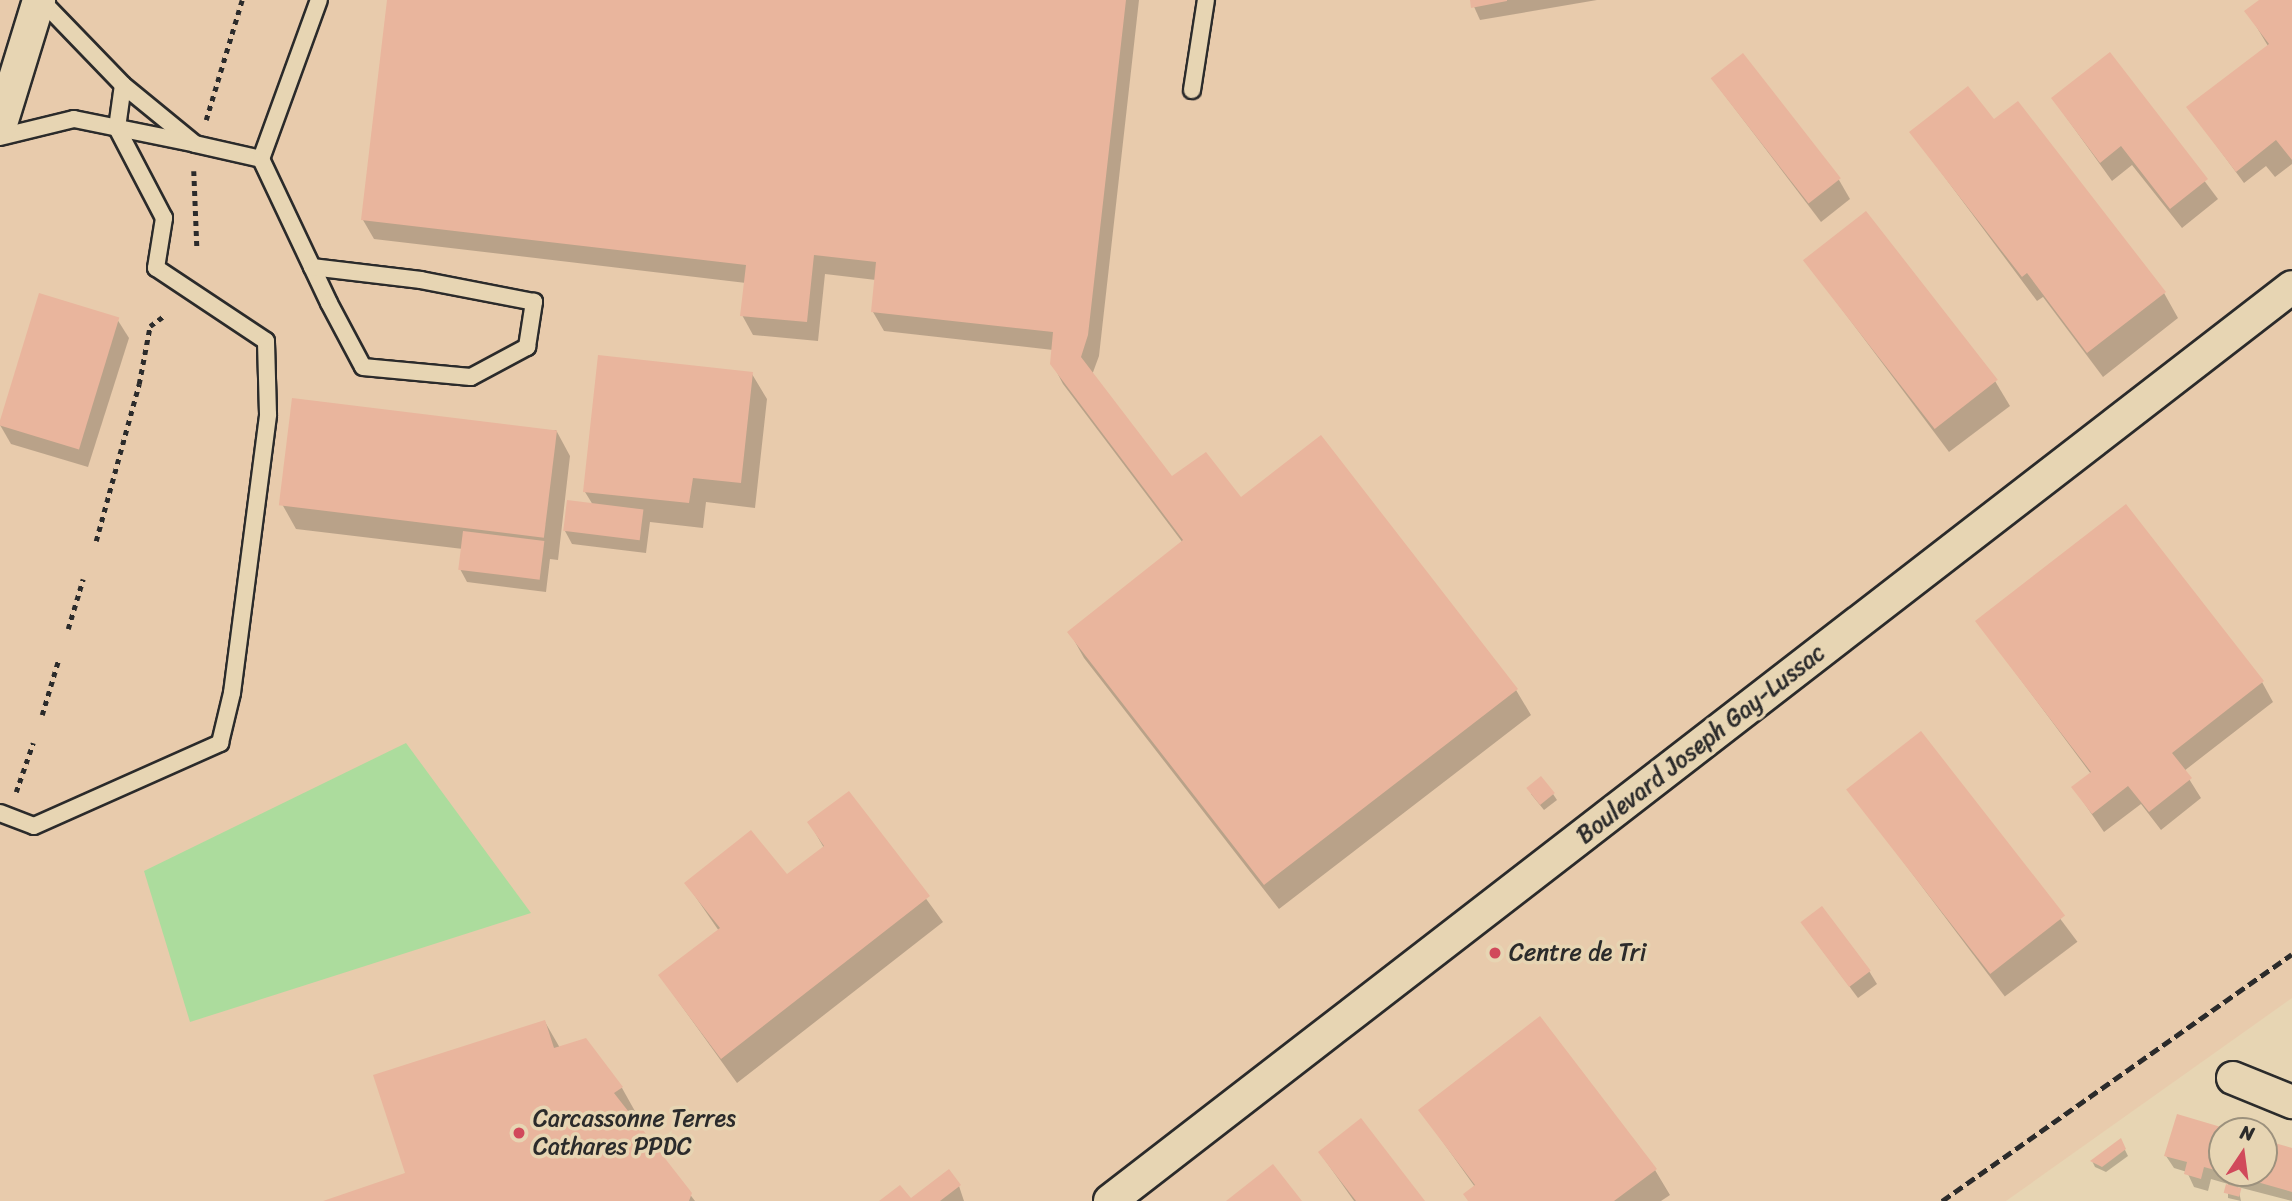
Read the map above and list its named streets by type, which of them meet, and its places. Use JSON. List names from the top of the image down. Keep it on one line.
{"streets":{"street":["Boulevard Joseph Gay-Lussac"]},"places":["Centre de Tri","Carcassonne Terres Cathares PPDC"],"north":"top"}
